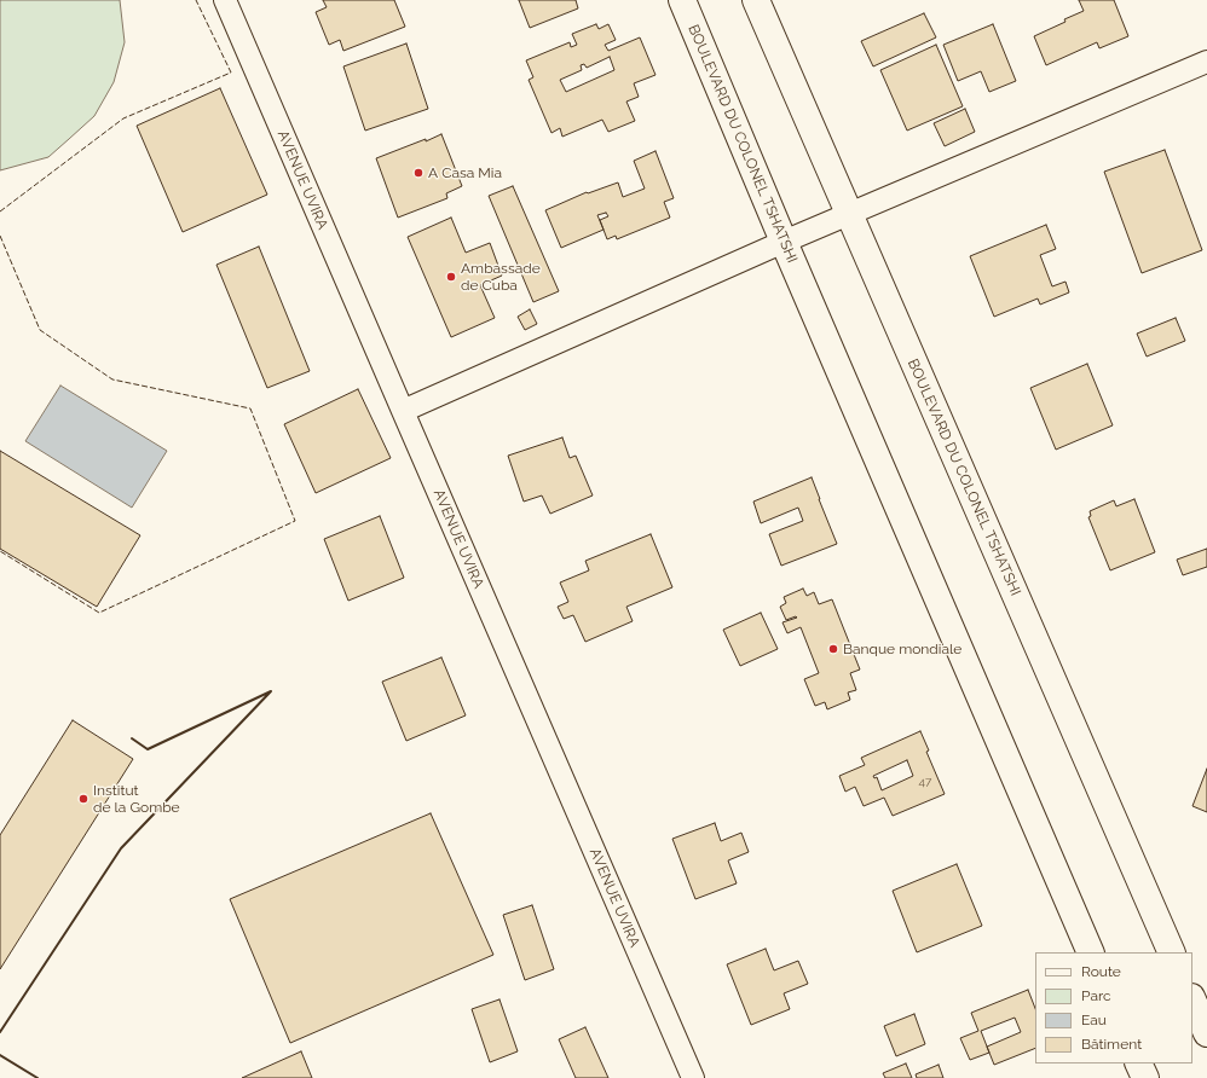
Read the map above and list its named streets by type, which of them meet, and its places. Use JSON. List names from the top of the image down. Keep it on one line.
{"streets":{"street":["BOULEVARD DU COLONEL TSHATSHI","AVENUE UVIRA"]},"places":["A Casa Mia","Ambassade de Cuba","Banque mondiale","Institut de la Gombe"],"house_numbers":["47"],"legend":["Route","Parc","Eau","Bâtiment"]}
